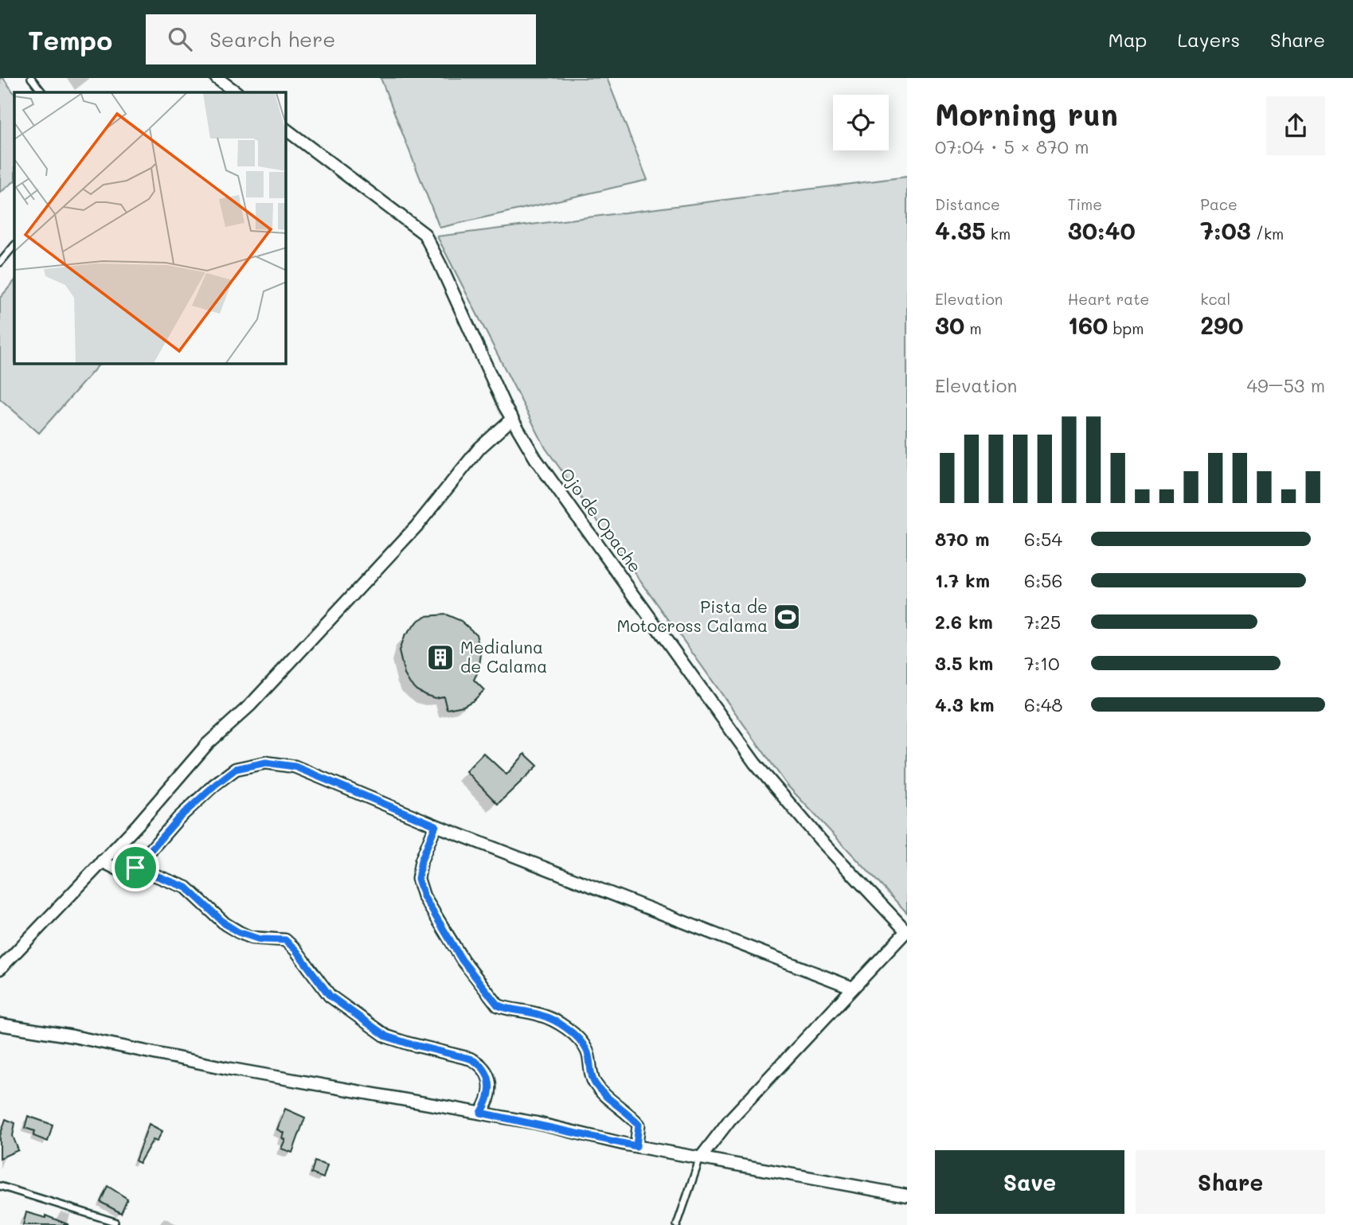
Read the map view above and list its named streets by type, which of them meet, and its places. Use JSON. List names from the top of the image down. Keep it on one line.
{"streets":{"street":["Ojo de Opache"]},"places":{"sports":["Pista de Motocross Calama"],"building":["Medialuna de Calama"]},"page":{"header":"Tempo","search":"Search here","nav":["Map","Layers","Share"],"heading":["Morning run","07:04 · 5 × 870 m"],"stats":[["Distance","4.35 km"],["Time","30:40"],["Pace","7:03 /km"],["Elevation","30 m"],["Heart rate","160 bpm"],["kcal","290"]],"chart":["Elevation","49–53 m"],"list":[{"name":"870 m","note":"6:54"},{"name":"1.7 km","note":"6:56"},{"name":"2.6 km","note":"7:25"},{"name":"3.5 km","note":"7:10"},{"name":"4.3 km","note":"6:48"}],"buttons":["Save","Share"]}}
